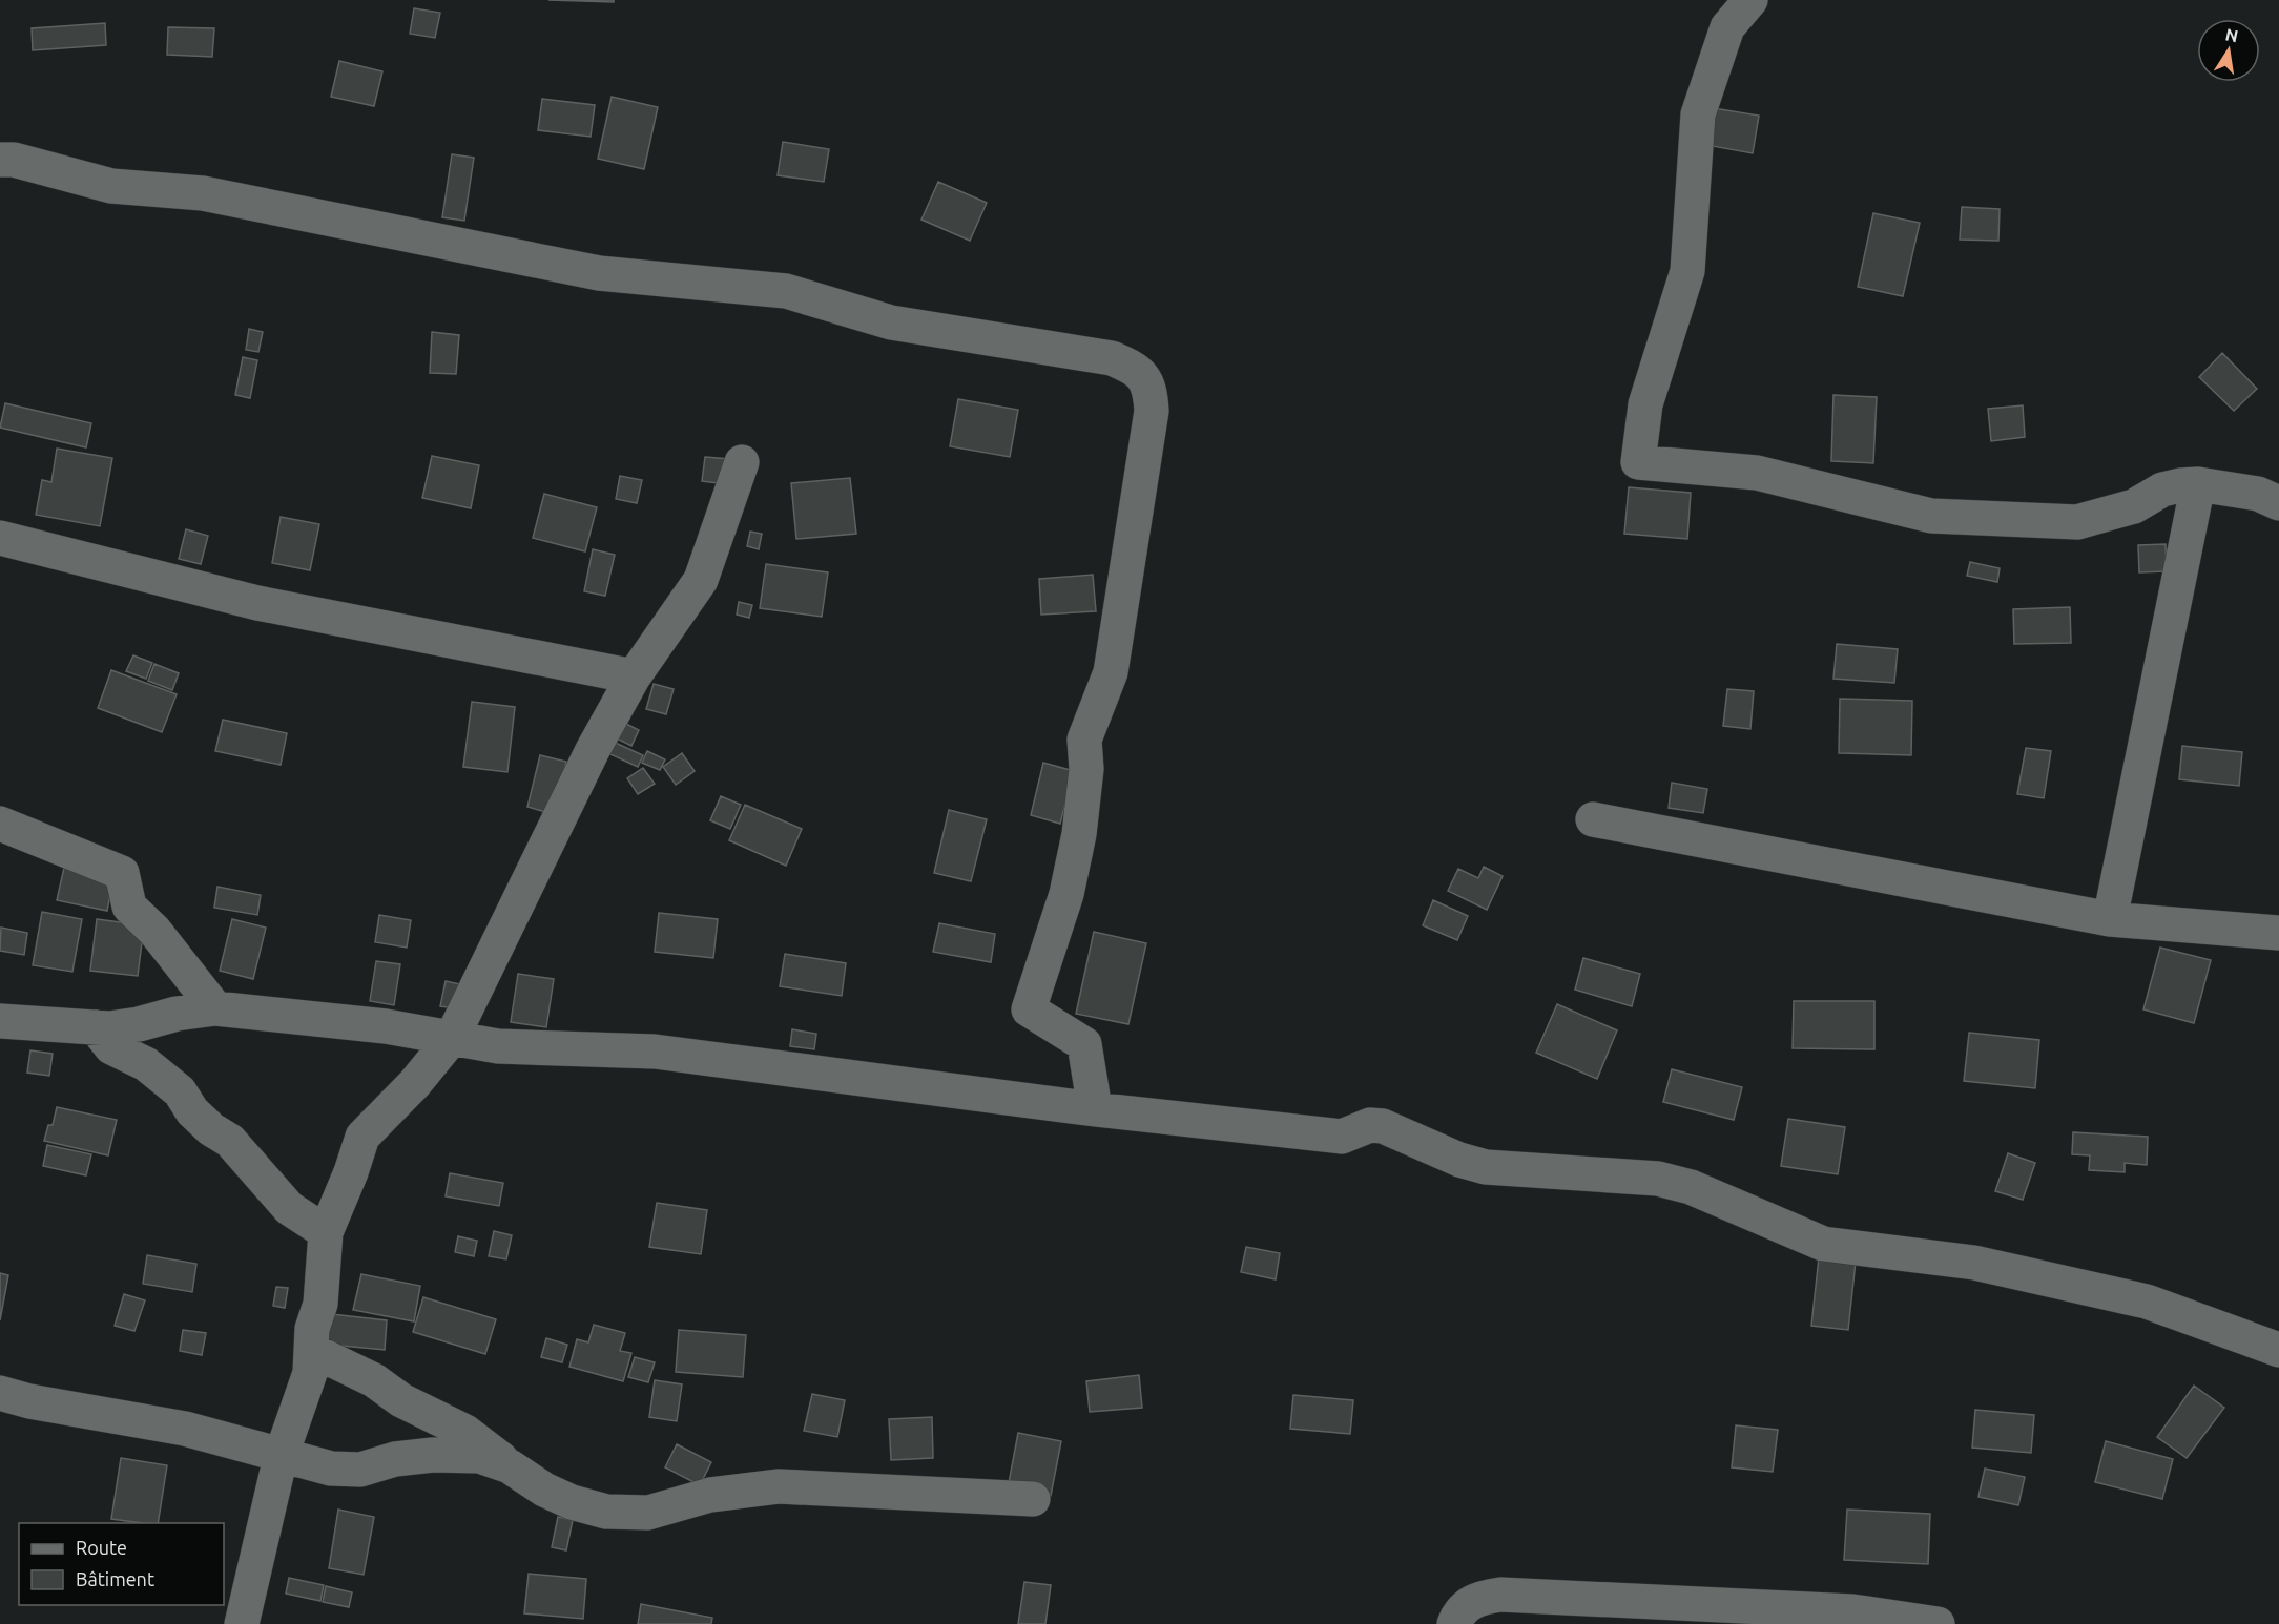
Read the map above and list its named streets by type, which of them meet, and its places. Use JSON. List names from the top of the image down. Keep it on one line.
{"legend":["Route","Bâtiment"],"north":"top"}
